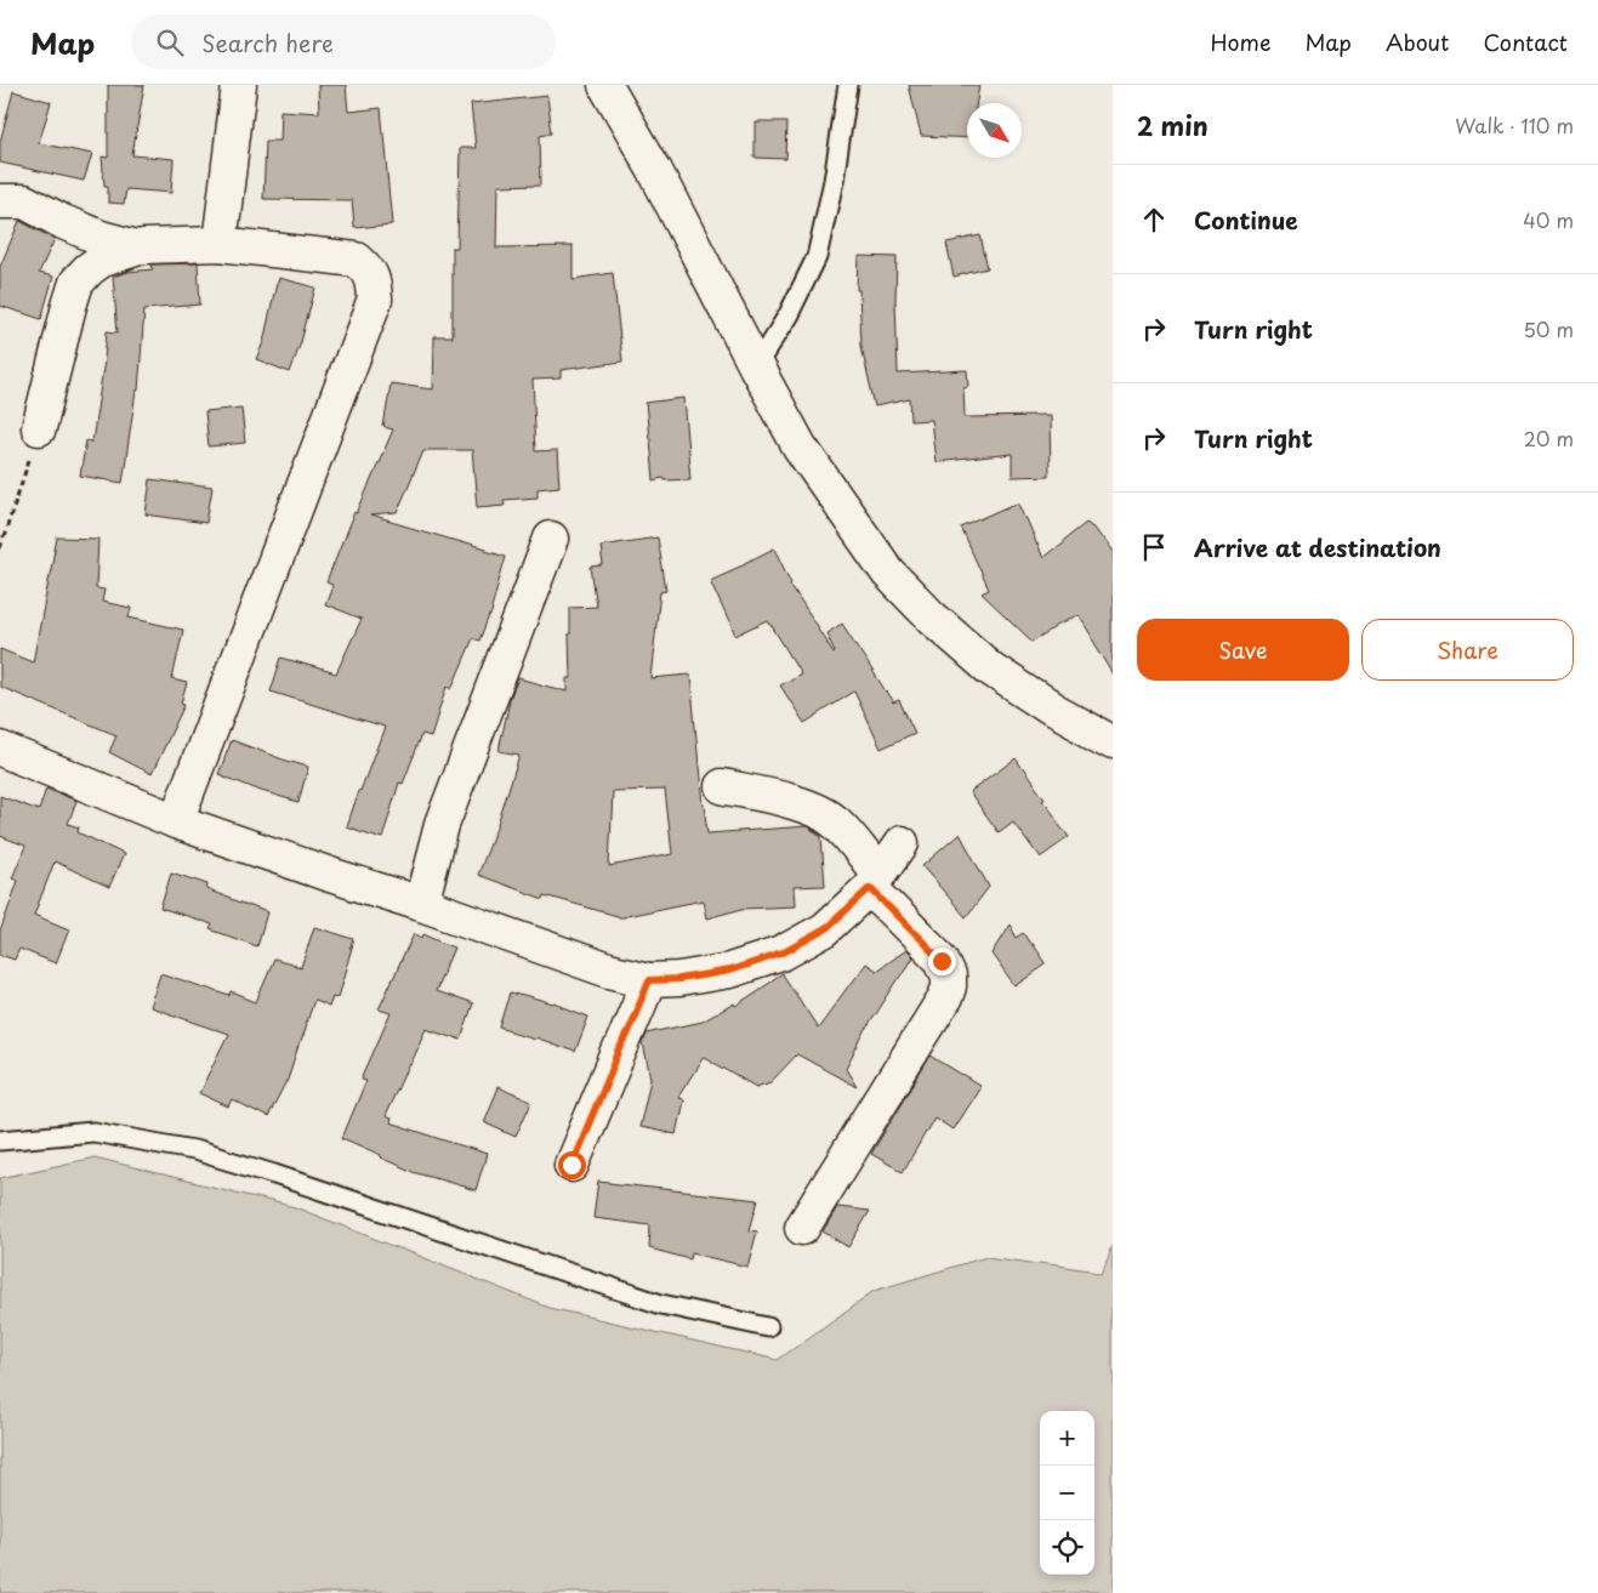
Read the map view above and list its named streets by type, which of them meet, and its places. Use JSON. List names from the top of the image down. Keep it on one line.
{"north":"bottom right","page":{"header":"Map","search":"Search here","nav":["Home","Map","About","Contact"],"heading":["2 min","Walk · 110 m"],"list":[["Continue","40 m"],["Turn right","50 m"],["Turn right","20 m"],"Arrive at destination"],"buttons":["Save","Share"],"map_buttons":["+","−"]}}
